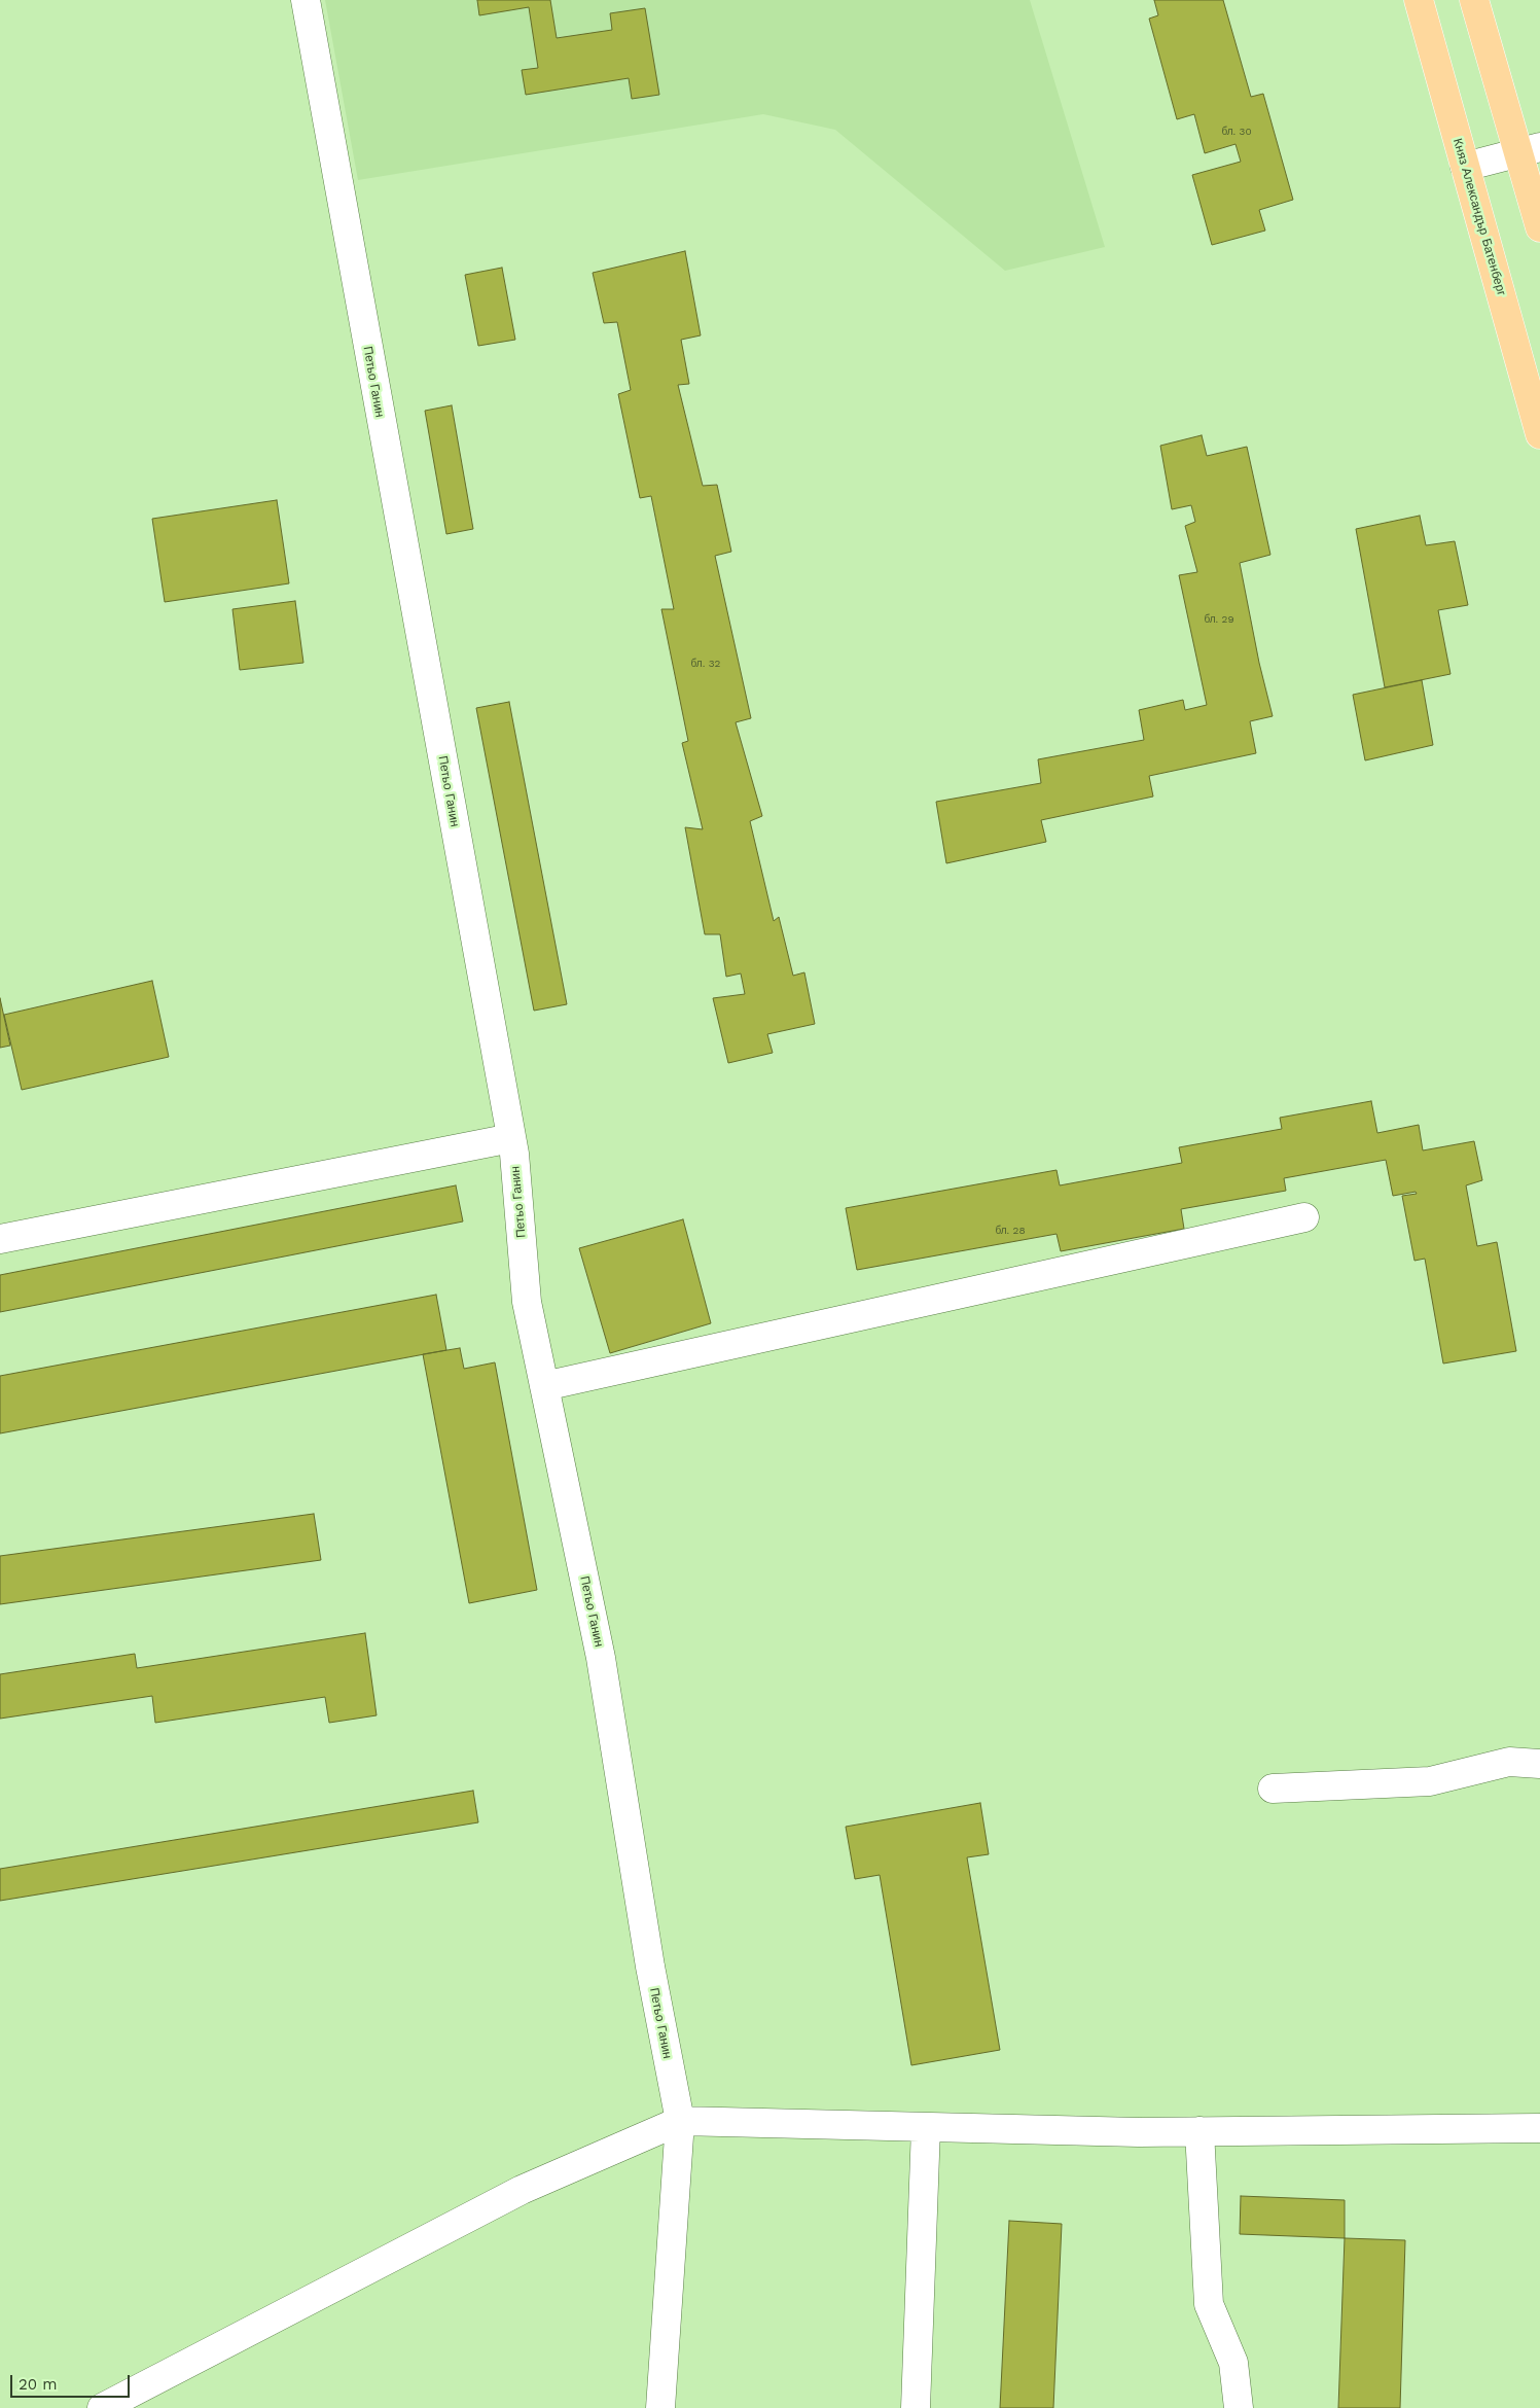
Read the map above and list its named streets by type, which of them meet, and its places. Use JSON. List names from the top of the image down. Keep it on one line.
{"streets":{"main road":["Княз Александър Батенберг"],"street":["Петьо Ганин"]},"house_numbers":["бл. 30","бл. 29","бл. 32","бл. 28"],"scale_bar":"20 m"}
